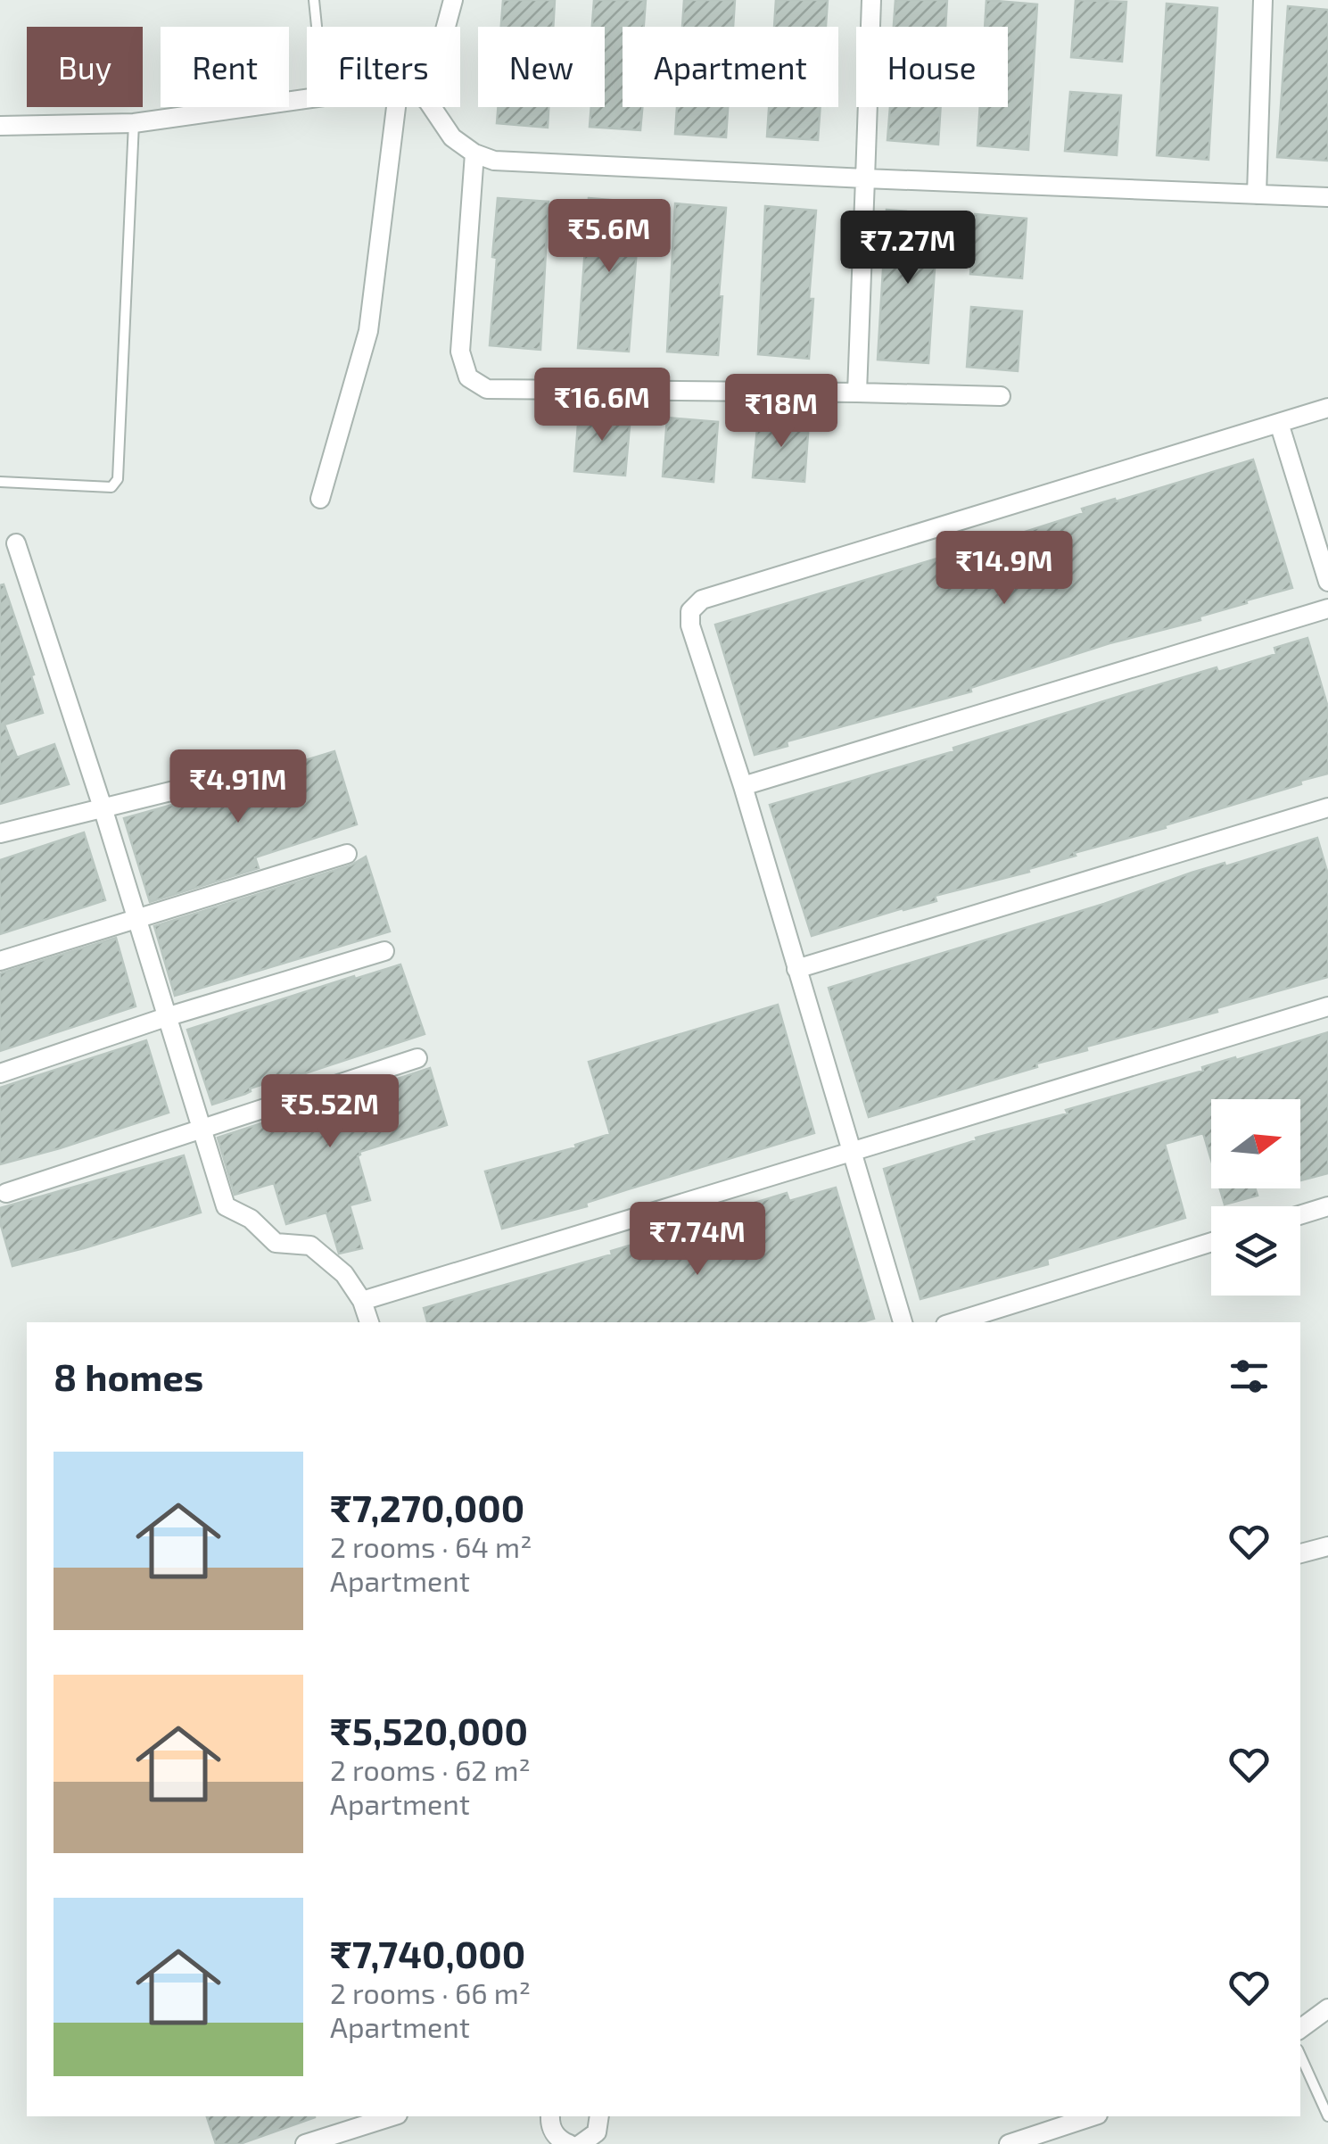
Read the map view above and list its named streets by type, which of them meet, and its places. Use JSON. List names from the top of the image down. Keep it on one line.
{"north":"right","page":{"chip":["Buy","Rent","Filters","New","Apartment","House"],"price":["₹5.6M","₹7.27M","₹16.6M","₹18M","₹14.9M","₹4.91M","₹5.52M","₹7.74M"],"heading":"8 homes","list":[{"name":"₹7,270,000","note":"2 rooms · 64 m² · Apartment"},{"name":"₹5,520,000","note":"2 rooms · 62 m² · Apartment"},{"name":"₹7,740,000","note":"2 rooms · 66 m² · Apartment"}]}}
